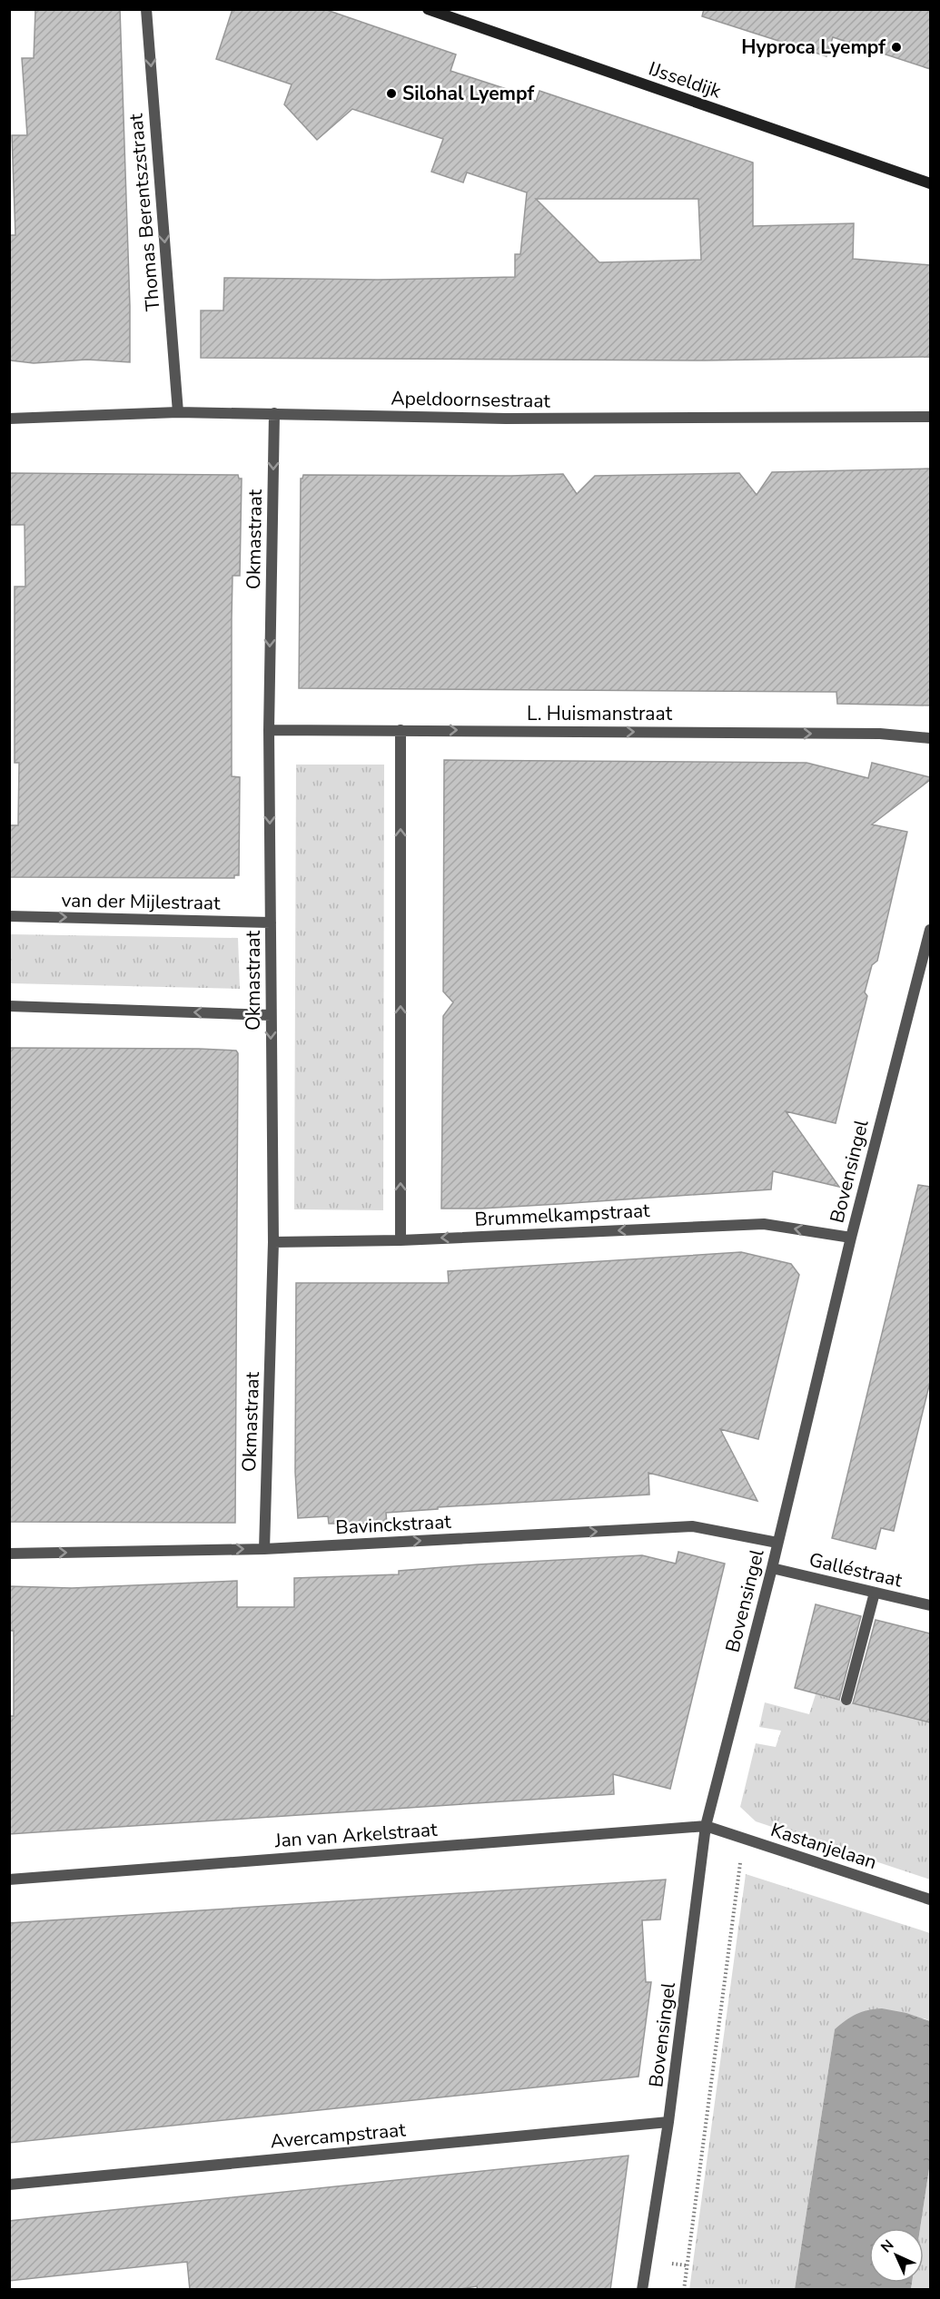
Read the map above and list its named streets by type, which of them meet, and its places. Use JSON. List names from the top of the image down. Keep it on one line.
{"streets":{"street":["IJsseldijk","Thomas Berentszstraat","Apeldoornsestraat","Okmastraat","L. Huismanstraat","van der Mijlestraat","Bovensingel","Brummelkampstraat","Bavinckstraat","Galléstraat","Jan van Arkelstraat","Kastanjelaan","Avercampstraat"]},"crossings":[["Thomas Berentszstraat","Apeldoornsestraat"],["Apeldoornsestraat","Okmastraat"],["Okmastraat","L. Huismanstraat"],["Okmastraat","van der Mijlestraat"],["Okmastraat","Brummelkampstraat"],["Okmastraat","Bavinckstraat"],["Bovensingel","Brummelkampstraat"],["Bovensingel","Bavinckstraat"],["Bovensingel","Galléstraat"],["Bovensingel","Jan van Arkelstraat"],["Bovensingel","Kastanjelaan"],["Bovensingel","Avercampstraat"],["Jan van Arkelstraat","Kastanjelaan"]],"one_way":["Thomas Berentszstraat","Okmastraat","L. Huismanstraat","Brummelkampstraat","Bavinckstraat"],"places":["Hyproca Lyempf","Silohal Lyempf"],"north":"top left"}
